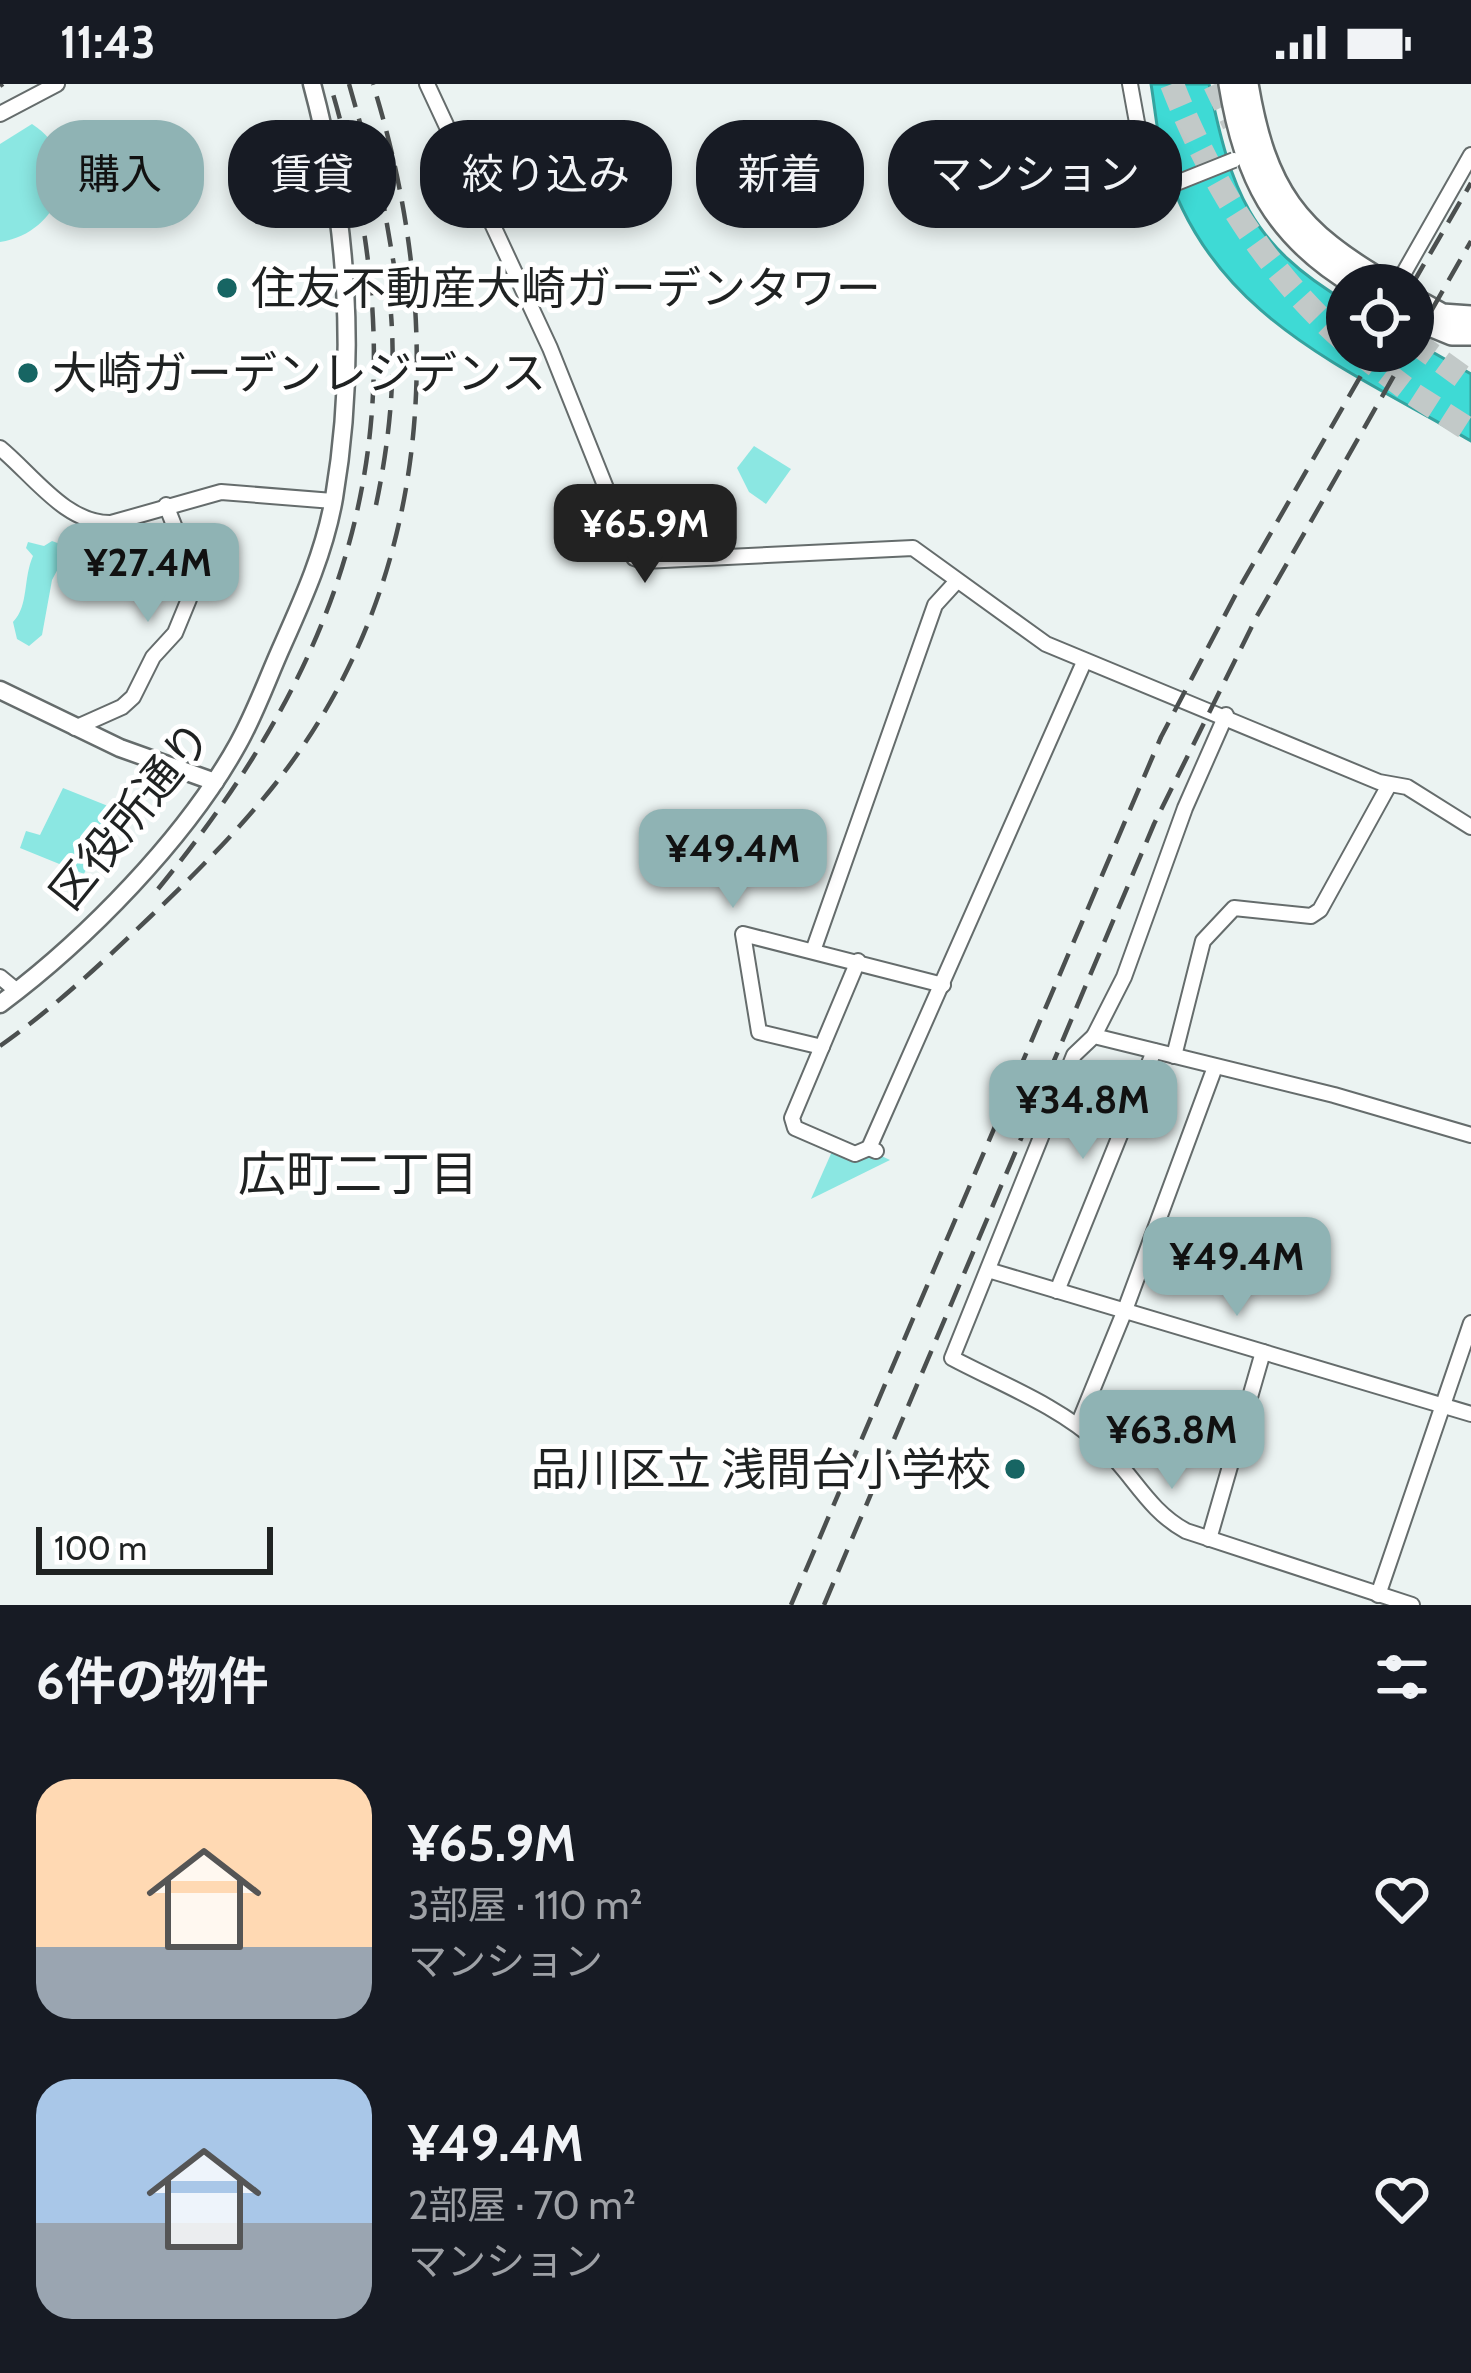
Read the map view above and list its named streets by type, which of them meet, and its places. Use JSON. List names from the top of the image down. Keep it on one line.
{"streets":{"street":["区役所通り"]},"districts":["広町二丁目"],"places":["住友不動産大崎ガーデンタワー","大崎ガーデンレジデンス","品川区立 浅間台小学校"],"scale_bar":"100 m","page":{"status":"11:43","chip":["購入","賃貸","絞り込み","新着","マンション"],"price":["¥65.9M","¥27.4M","¥49.4M","¥34.8M","¥49.4M","¥63.8M"],"scale":"100 m","heading":"6件の物件","list":[{"name":"¥65.9M","note":"3部屋 · 110 m² · マンション"},{"name":"¥49.4M","note":"2部屋 · 70 m² · マンション"}]}}
